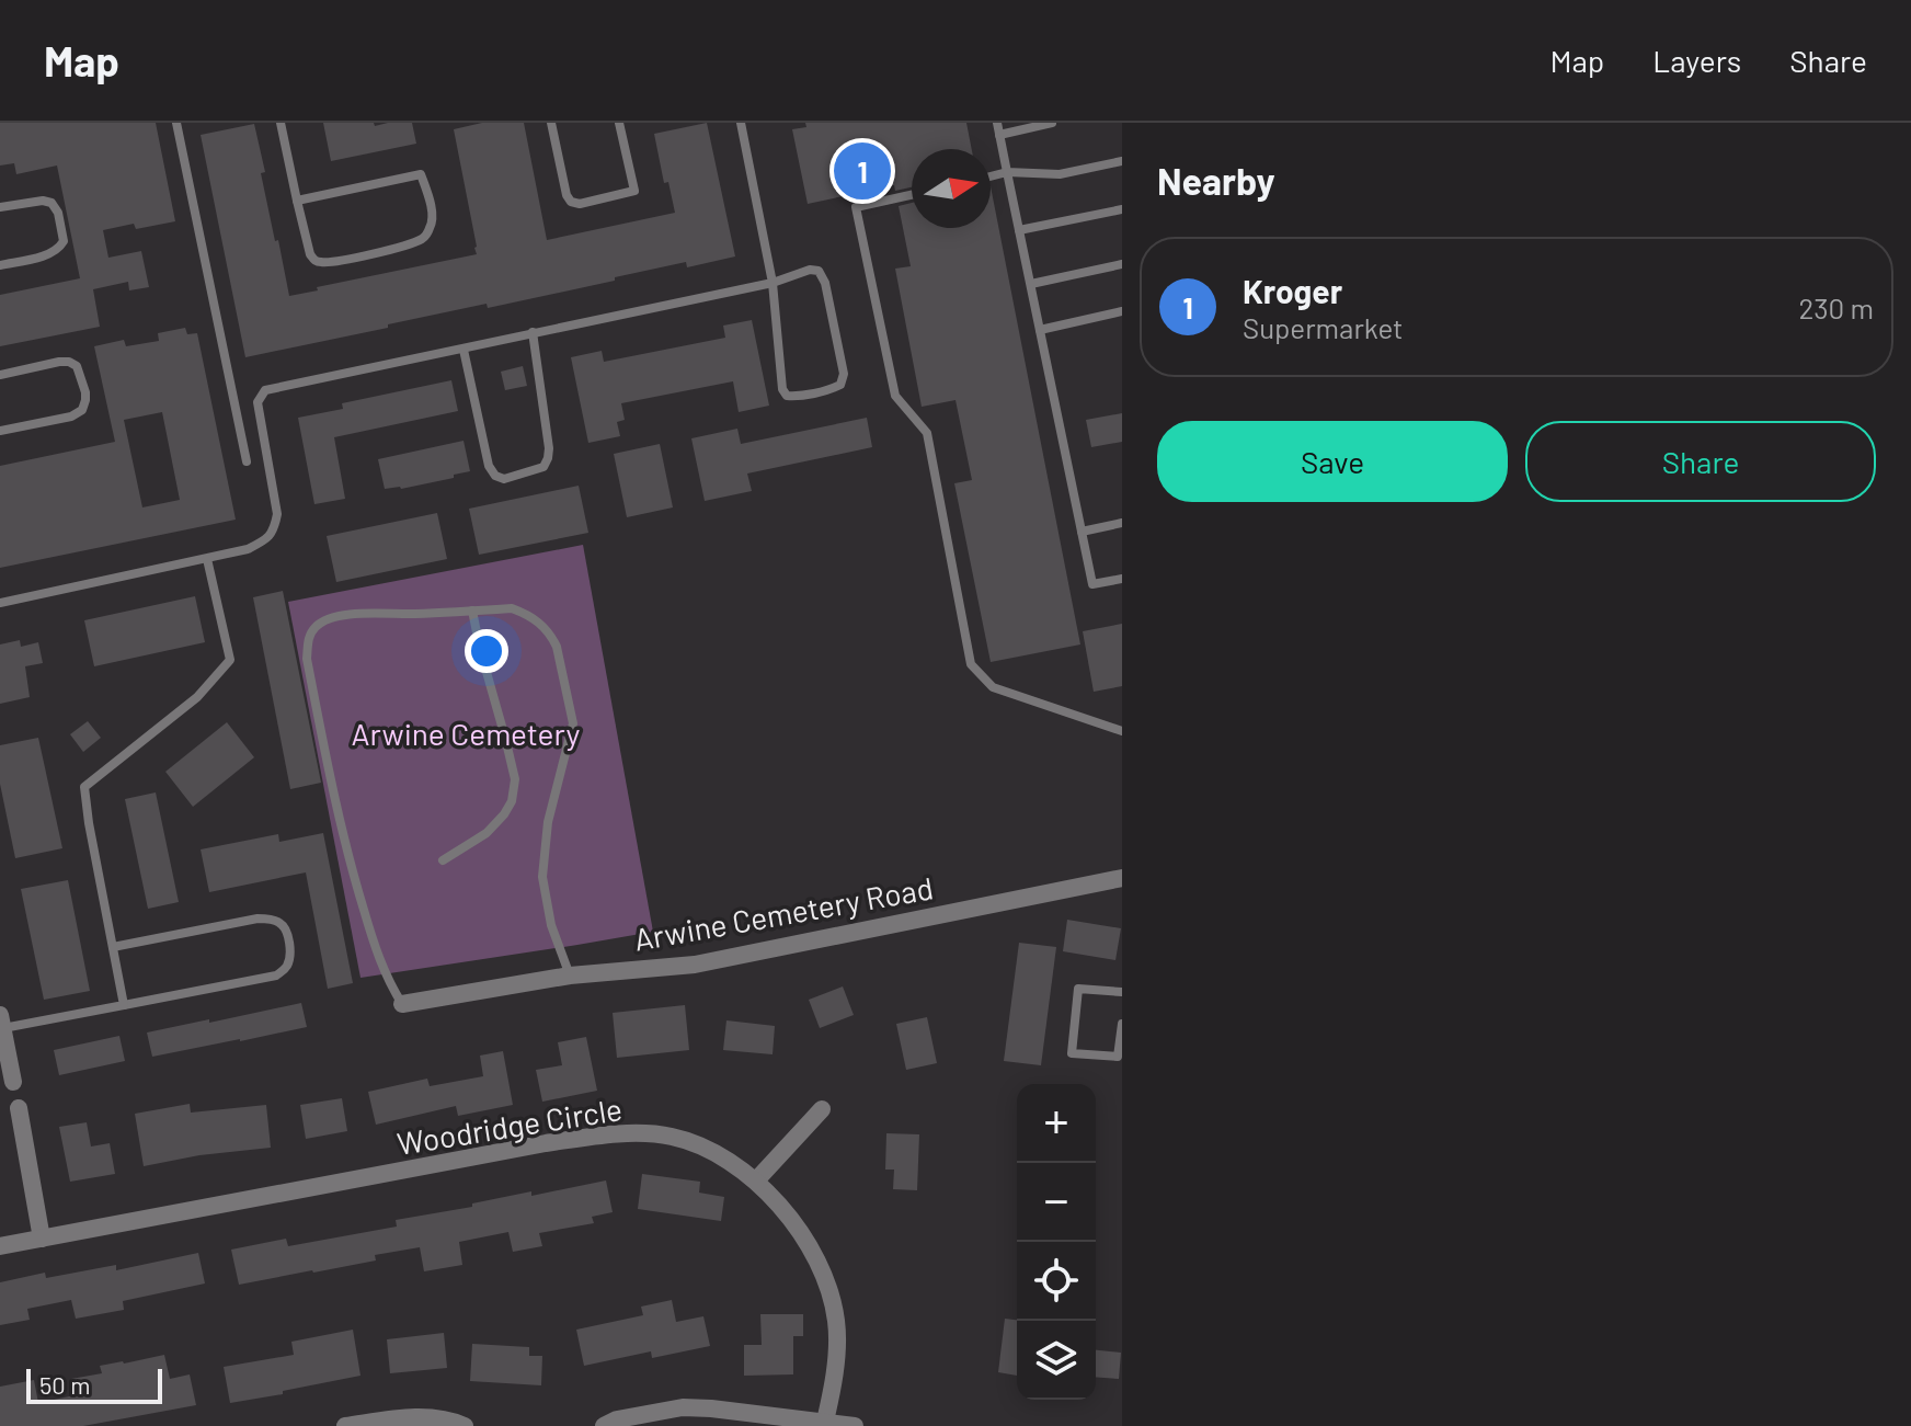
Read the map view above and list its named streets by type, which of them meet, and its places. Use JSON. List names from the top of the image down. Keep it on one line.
{"streets":{"street":["Arwine Cemetery Road","Woodridge Circle"]},"parks":["Arwine Cemetery"],"scale_bar":"50 m","north":"right","page":{"header":"Map","nav":["Map","Layers","Share"],"heading":"Nearby","pins":"1","list":[{"mark":"1","name":"Kroger","note":"Supermarket","value":"230 m"}],"buttons":["Save","Share"],"map_buttons":["+","−"],"scale":"50 m"}}
